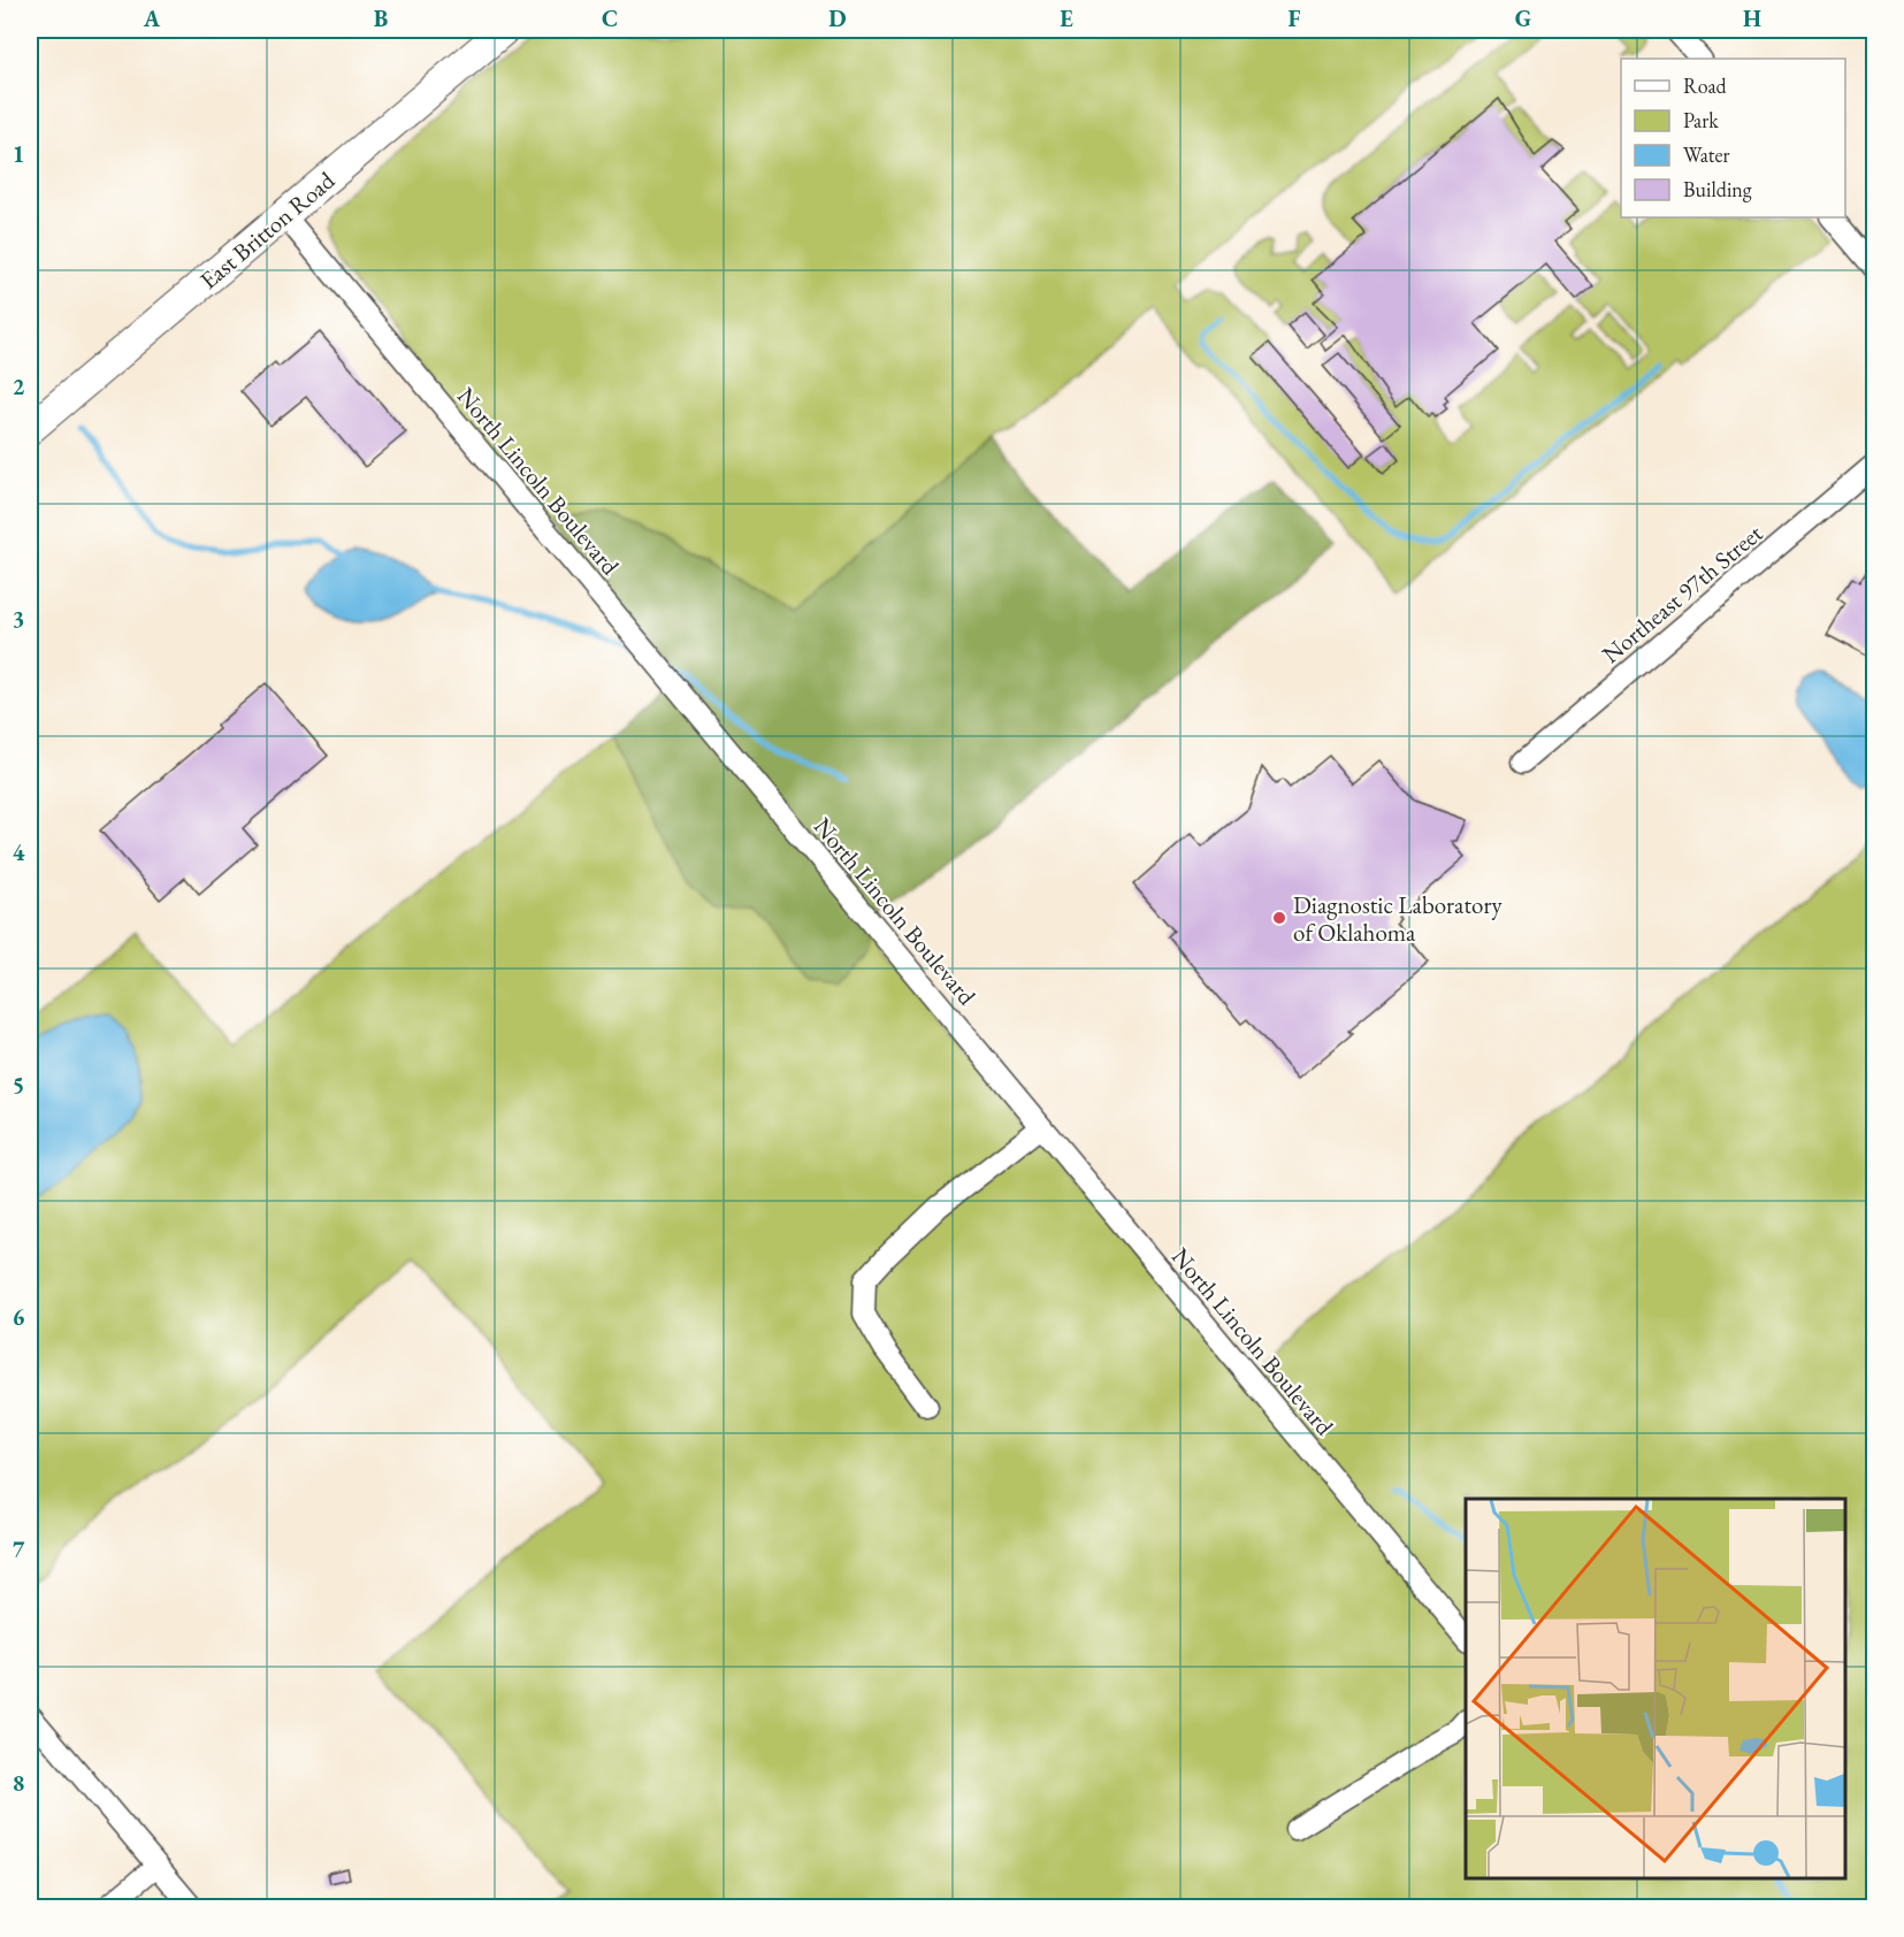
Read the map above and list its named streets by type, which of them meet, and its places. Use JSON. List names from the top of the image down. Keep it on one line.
{"streets":{"main road":["East Britton Road"],"street":["North Lincoln Boulevard","Northeast 97th Street"]},"crossings":[["East Britton Road","North Lincoln Boulevard"]],"places":["Diagnostic Laboratory of Oklahoma"],"legend":["Road","Park","Water","Building"],"grid":{"columns":["A","B","C","D","E","F","G","H"],"rows":["1","2","3","4","5","6","7","8"]}}
